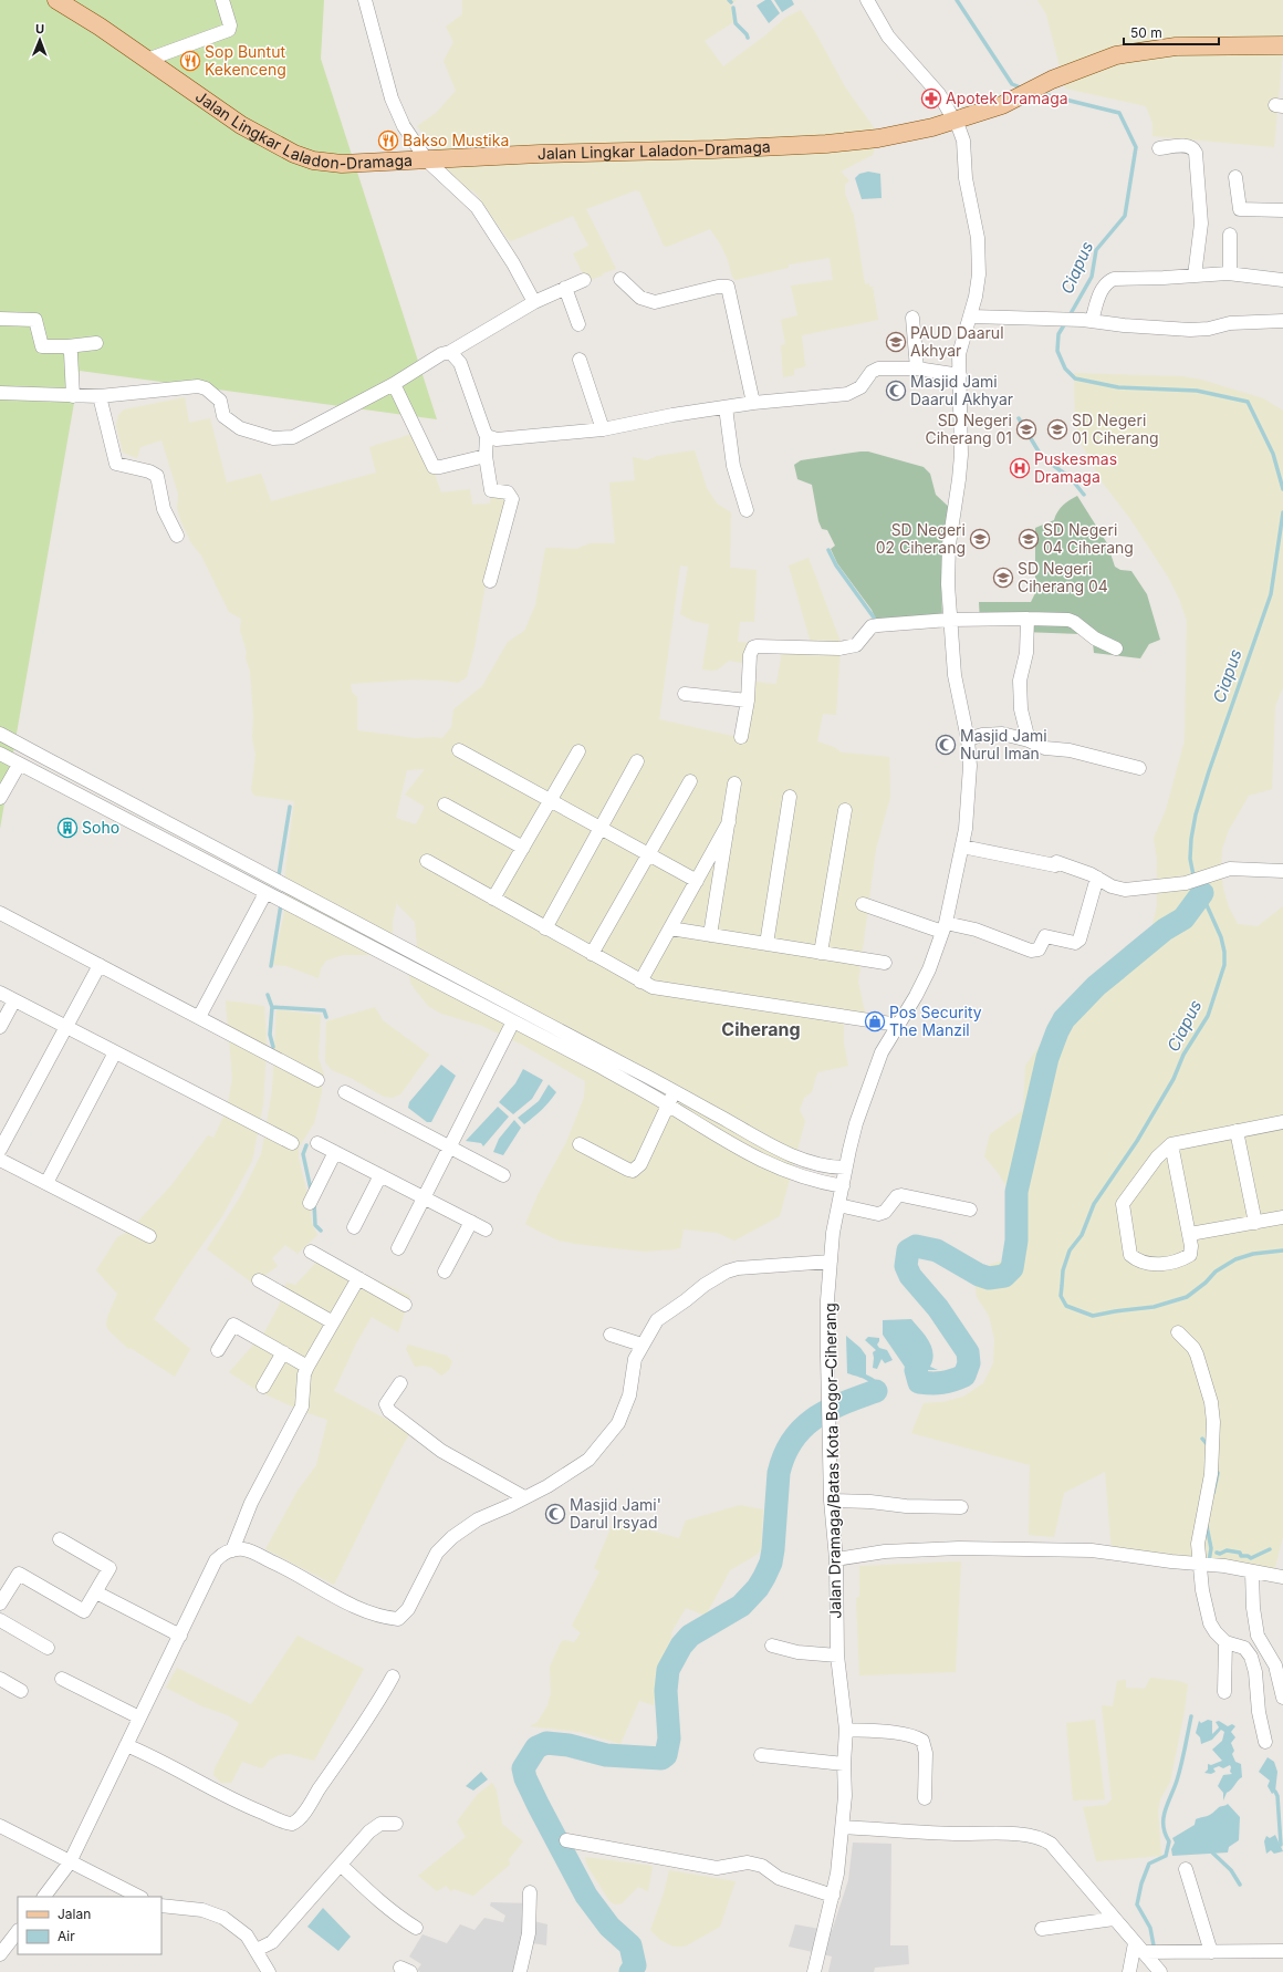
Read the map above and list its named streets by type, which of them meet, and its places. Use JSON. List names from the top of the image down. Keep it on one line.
{"streets":{"main road":["Jalan Lingkar Laladon-Dramaga"],"street":["Jalan Dramaga/Batas Kota Bogor–Ciherang"]},"crossings":[["Jalan Lingkar Laladon-Dramaga","Jalan Dramaga/Batas Kota Bogor–Ciherang"]],"districts":["Ciherang"],"water":["Ciapus"],"places":{"restaurant":["Sop Buntut Kekenceng","Bakso Mustika"],"pharmacy":["Apotek Dramaga"],"school or university":["PAUD Daarul Akhyar","SD Negeri Ciherang 01","SD Negeri 01 Ciherang","SD Negeri 02 Ciherang","SD Negeri 04 Ciherang","SD Negeri Ciherang 04"],"mosque":["Masjid Jami Daarul Akhyar","Masjid Jami Nurul Iman","Masjid Jami' Darul Irsyad"],"hospital":["Puskesmas Dramaga"],"building":["Soho"],"shop":["Pos Security The Manzil"]},"legend":["Jalan","Air"],"scale_bar":"50 m","north":"top"}
